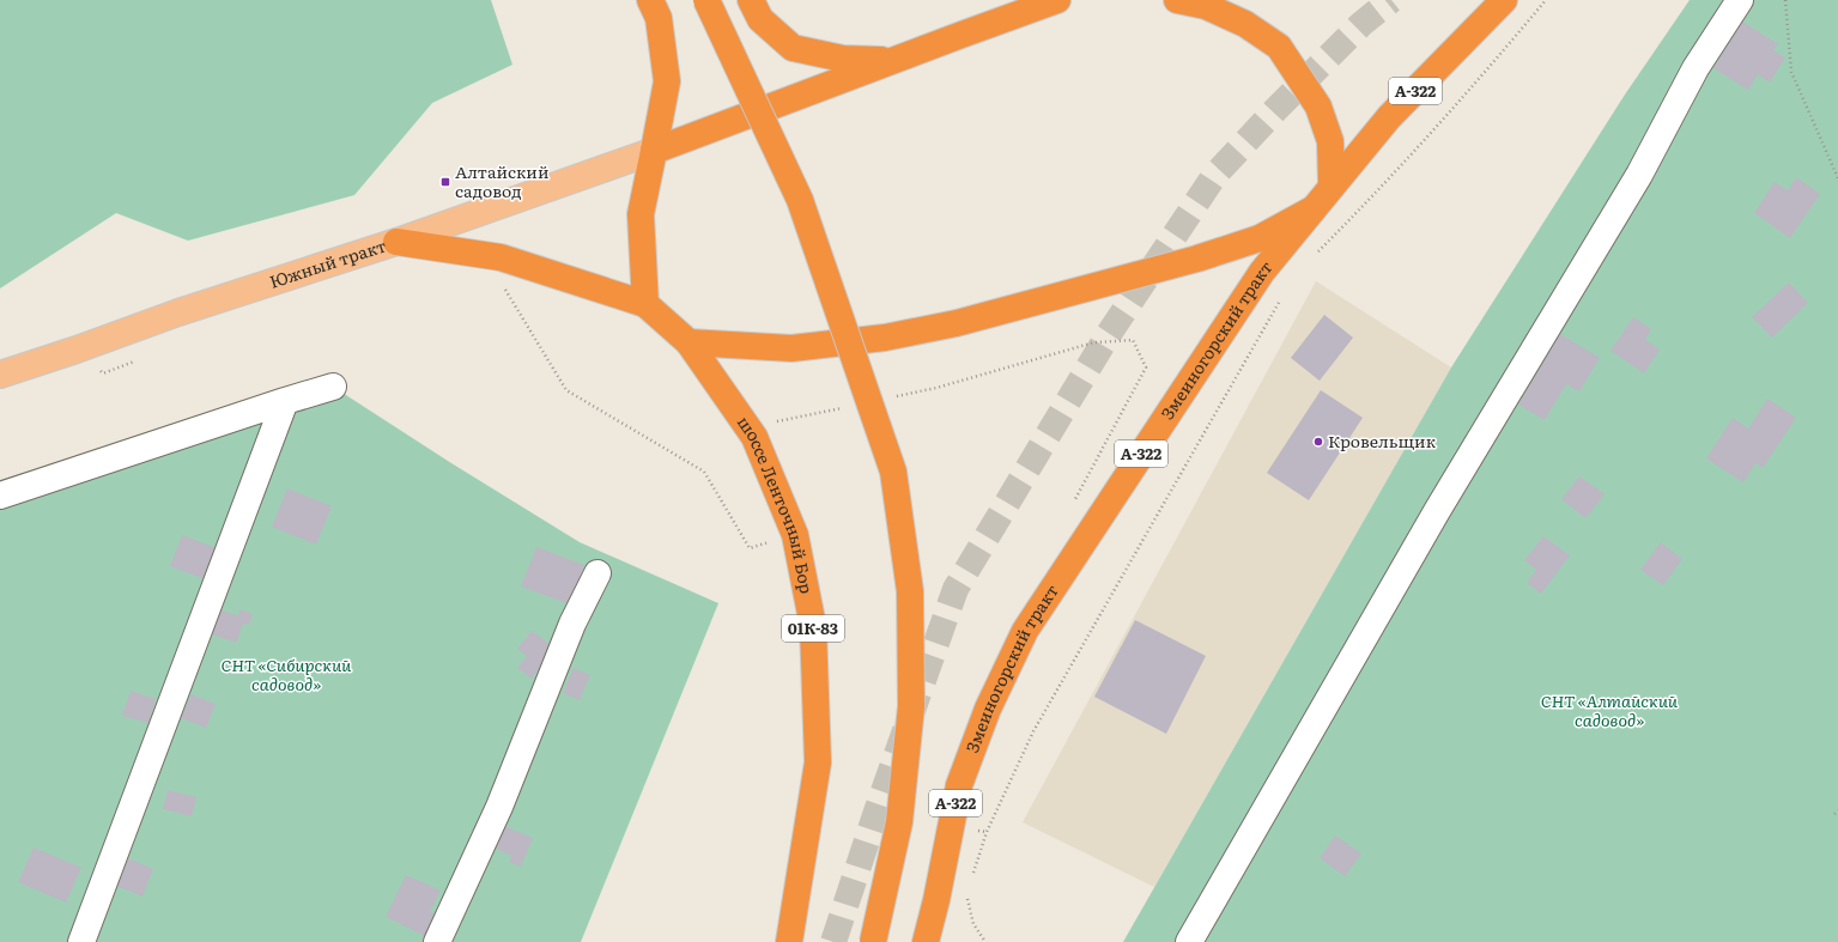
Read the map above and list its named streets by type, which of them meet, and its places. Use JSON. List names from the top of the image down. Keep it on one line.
{"streets":{"highway":["А-322","Змеиногорский тракт","шоссе Ленточный Бор","01К-83"],"main road":["Южный тракт"]},"parks":["СНТ «Сибирский садовод»","СНТ «Алтайский садовод»"],"places":{"transit":["Алтайский садовод"],"other":["Кровельщик"]}}
